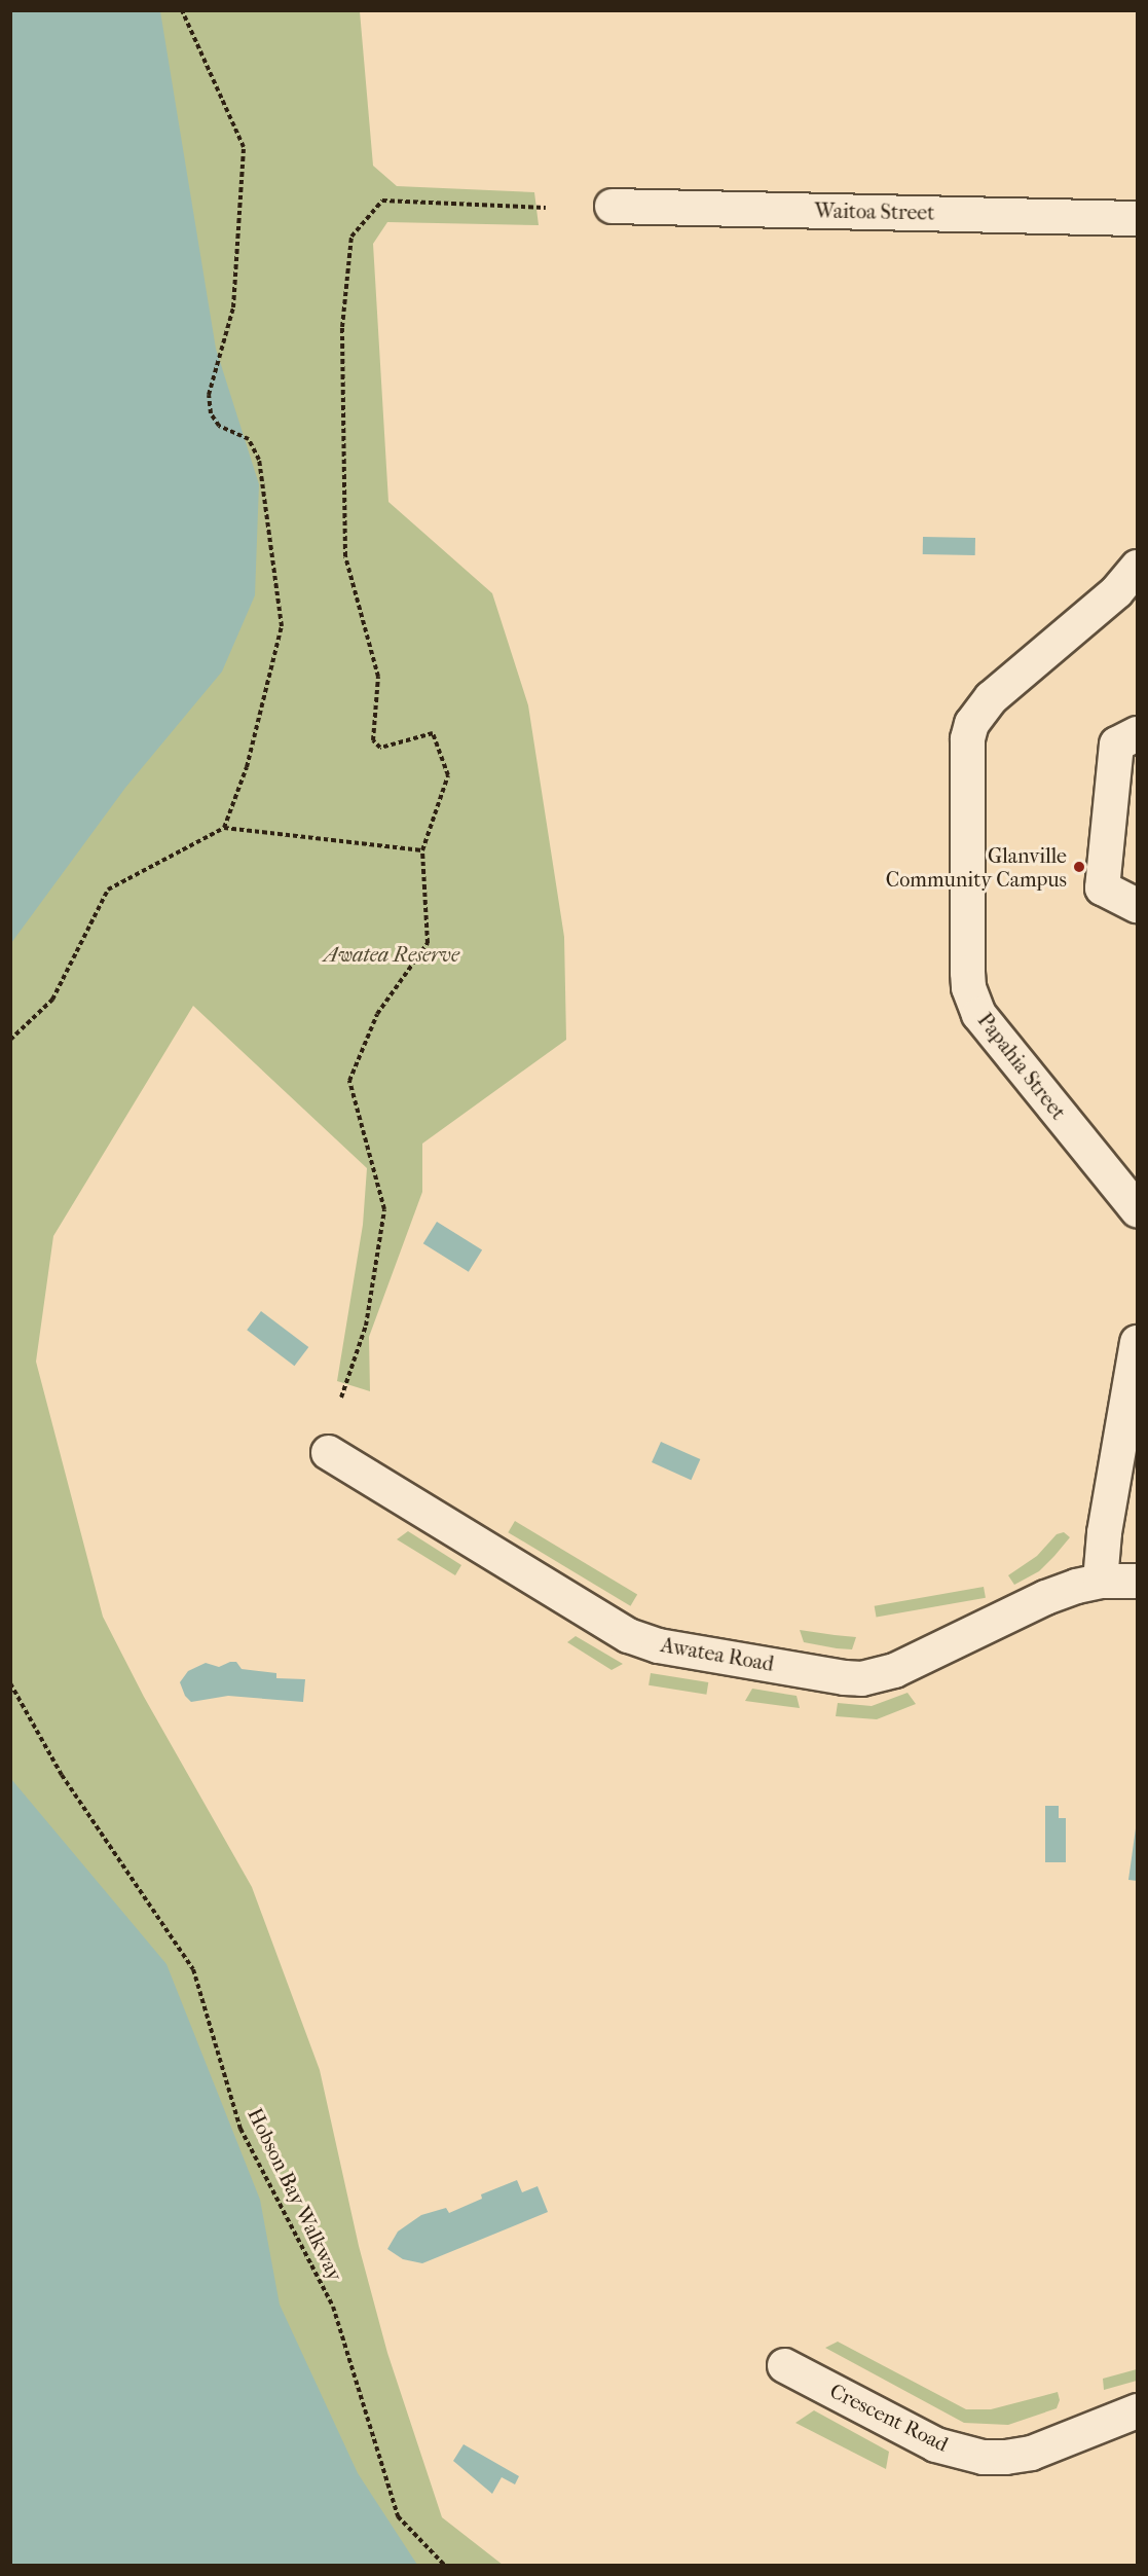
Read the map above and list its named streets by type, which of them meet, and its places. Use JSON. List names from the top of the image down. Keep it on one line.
{"streets":{"street":["Waitoa Street","Papahia Street","Awatea Road","Crescent Road"],"path":["Hobson Bay Walkway"]},"parks":["Awatea Reserve"],"places":["Glanville Community Campus"]}
